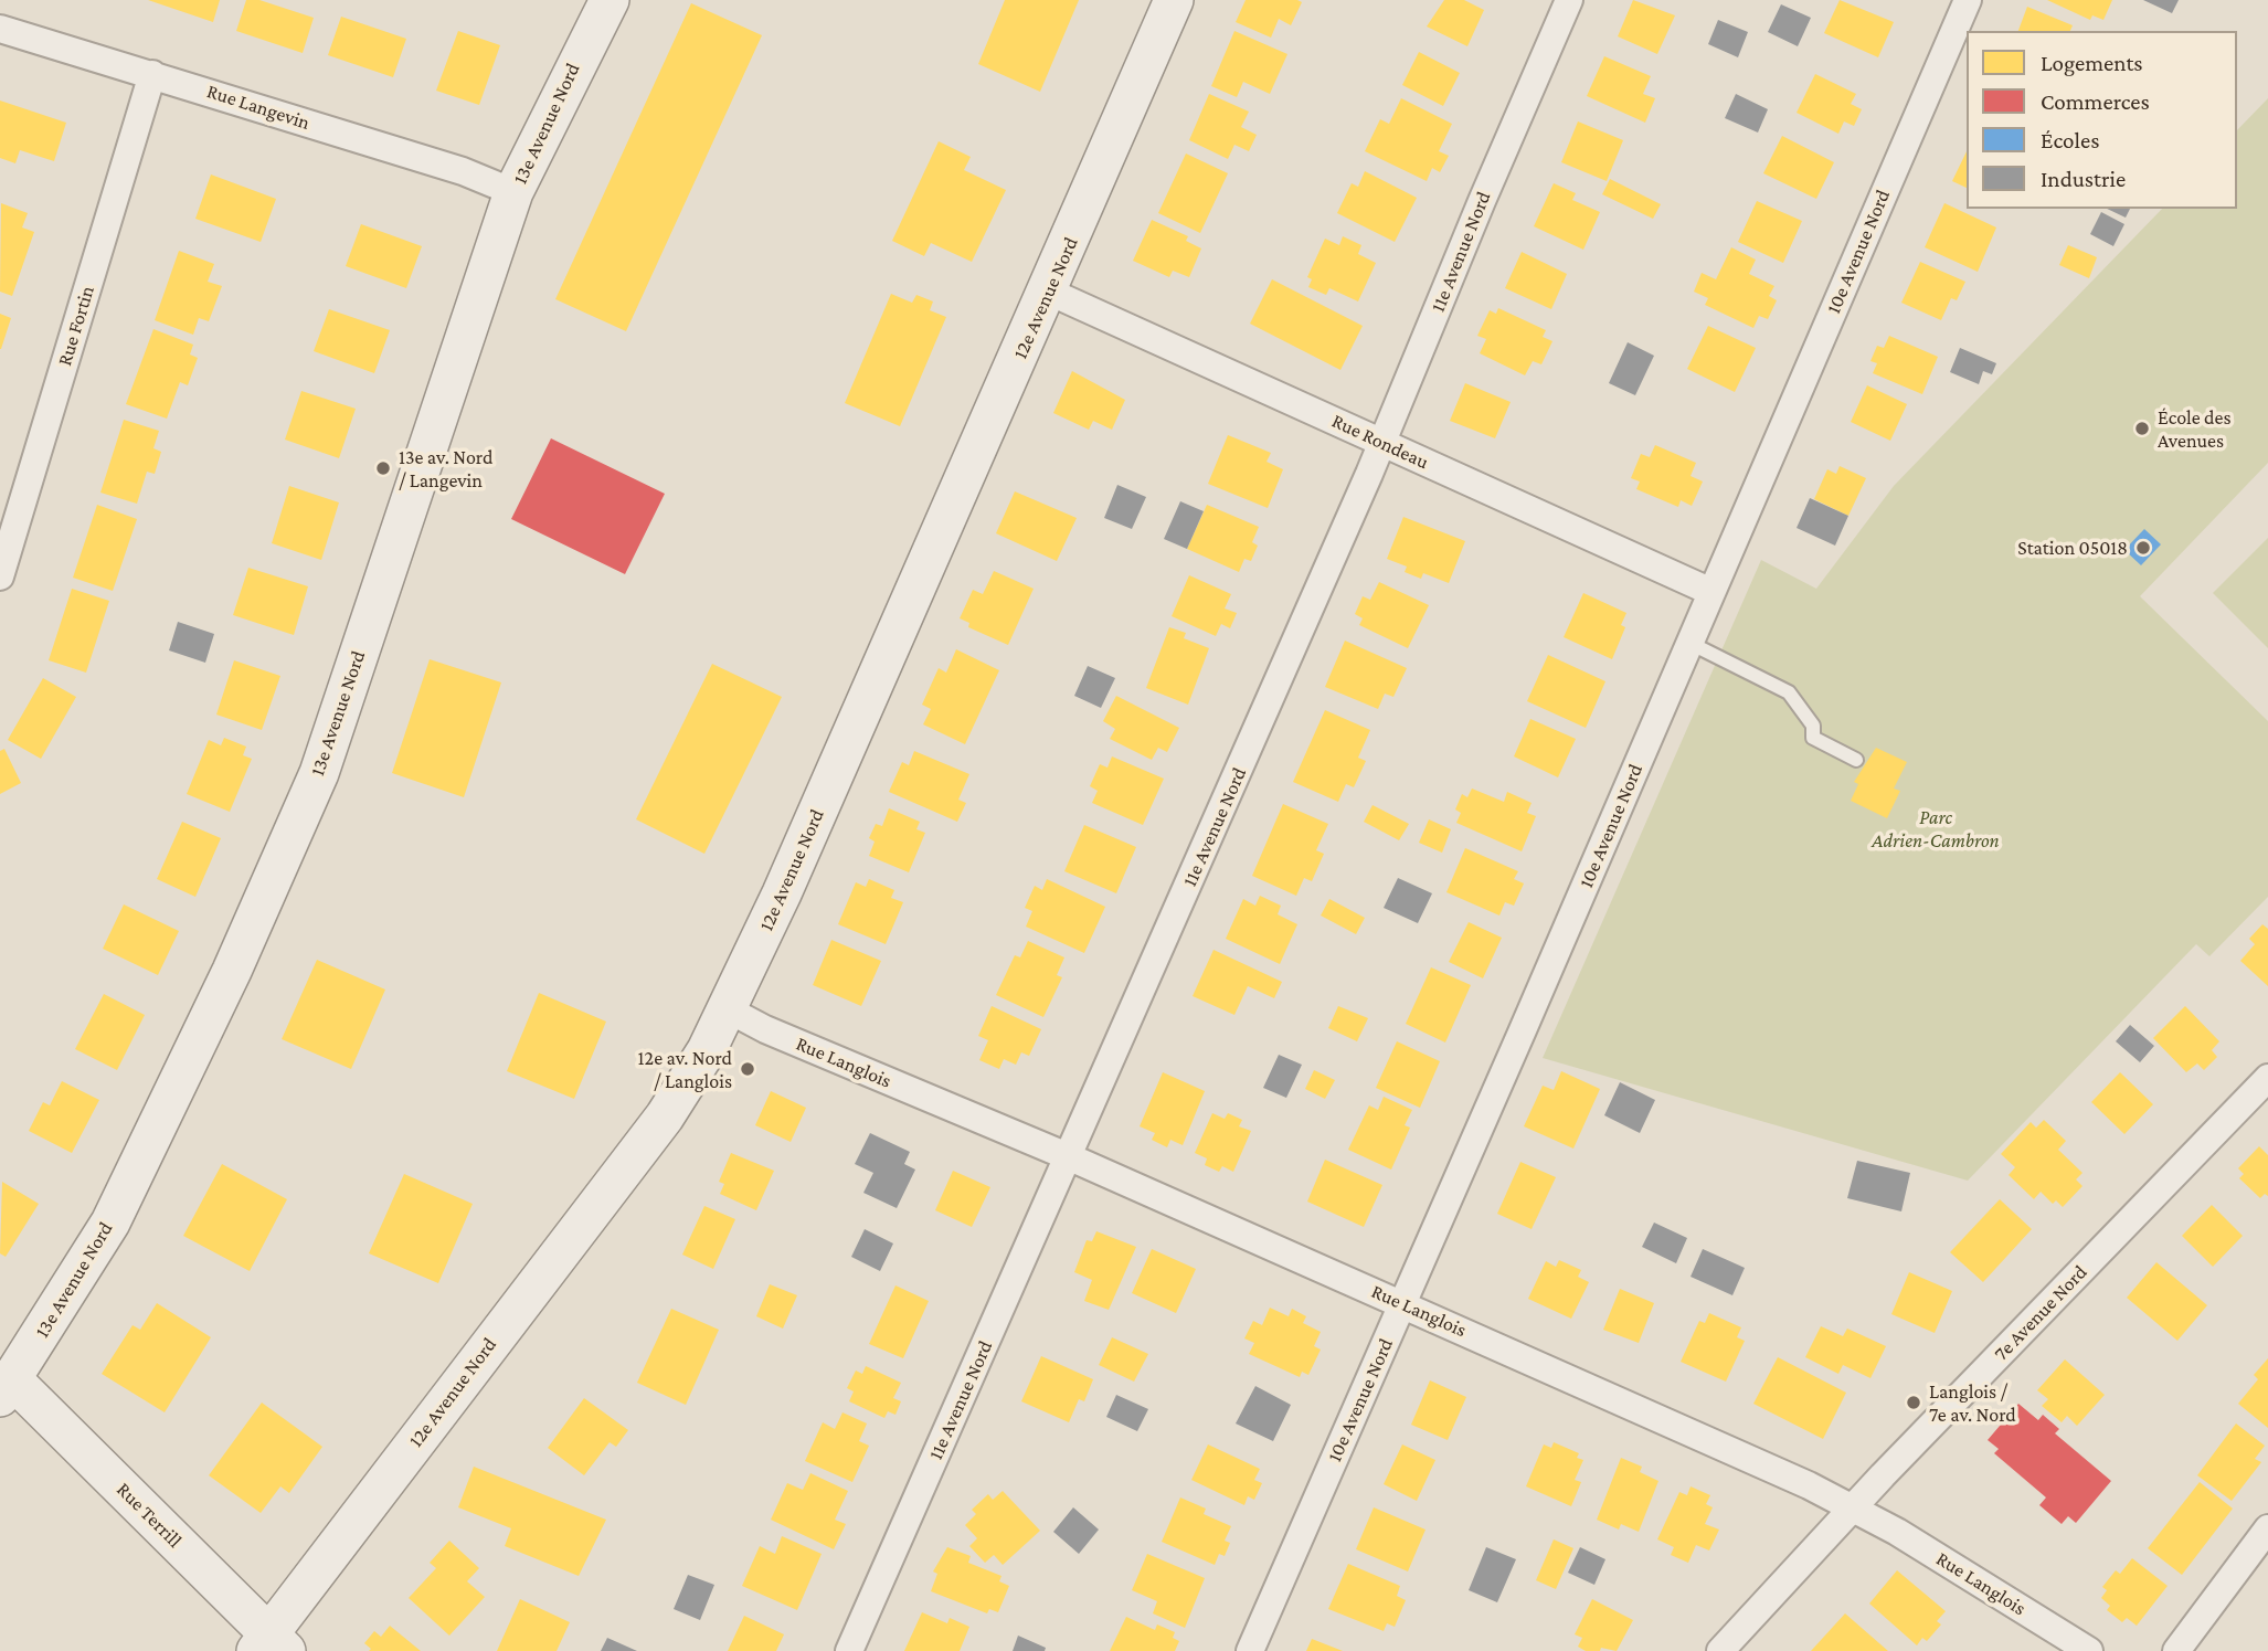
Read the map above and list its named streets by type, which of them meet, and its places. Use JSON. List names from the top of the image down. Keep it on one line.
{"streets":{"main road":["13e Avenue Nord","12e Avenue Nord","Rue Terrill"],"street":["Rue Langevin","11e Avenue Nord","10e Avenue Nord","Rue Fortin","Rue Rondeau","Rue Langlois","7e Avenue Nord"]},"crossings":[["Rue Langevin","13e Avenue Nord"],["Rue Langevin","Rue Fortin"],["13e Avenue Nord","Rue Terrill"],["11e Avenue Nord","Rue Rondeau"],["11e Avenue Nord","Rue Langlois"],["10e Avenue Nord","Rue Rondeau"],["10e Avenue Nord","Rue Langlois"],["12e Avenue Nord","Rue Rondeau"],["12e Avenue Nord","Rue Langlois"],["12e Avenue Nord","Rue Terrill"],["Rue Langlois","7e Avenue Nord"]],"parks":["Parc Adrien-Cambron"],"places":["École des Avenues","13e av. Nord / Langevin","Station 05018","12e av. Nord / Langlois","Langlois / 7e av. Nord"],"legend":["Logements","Commerces","Écoles","Industrie"]}
